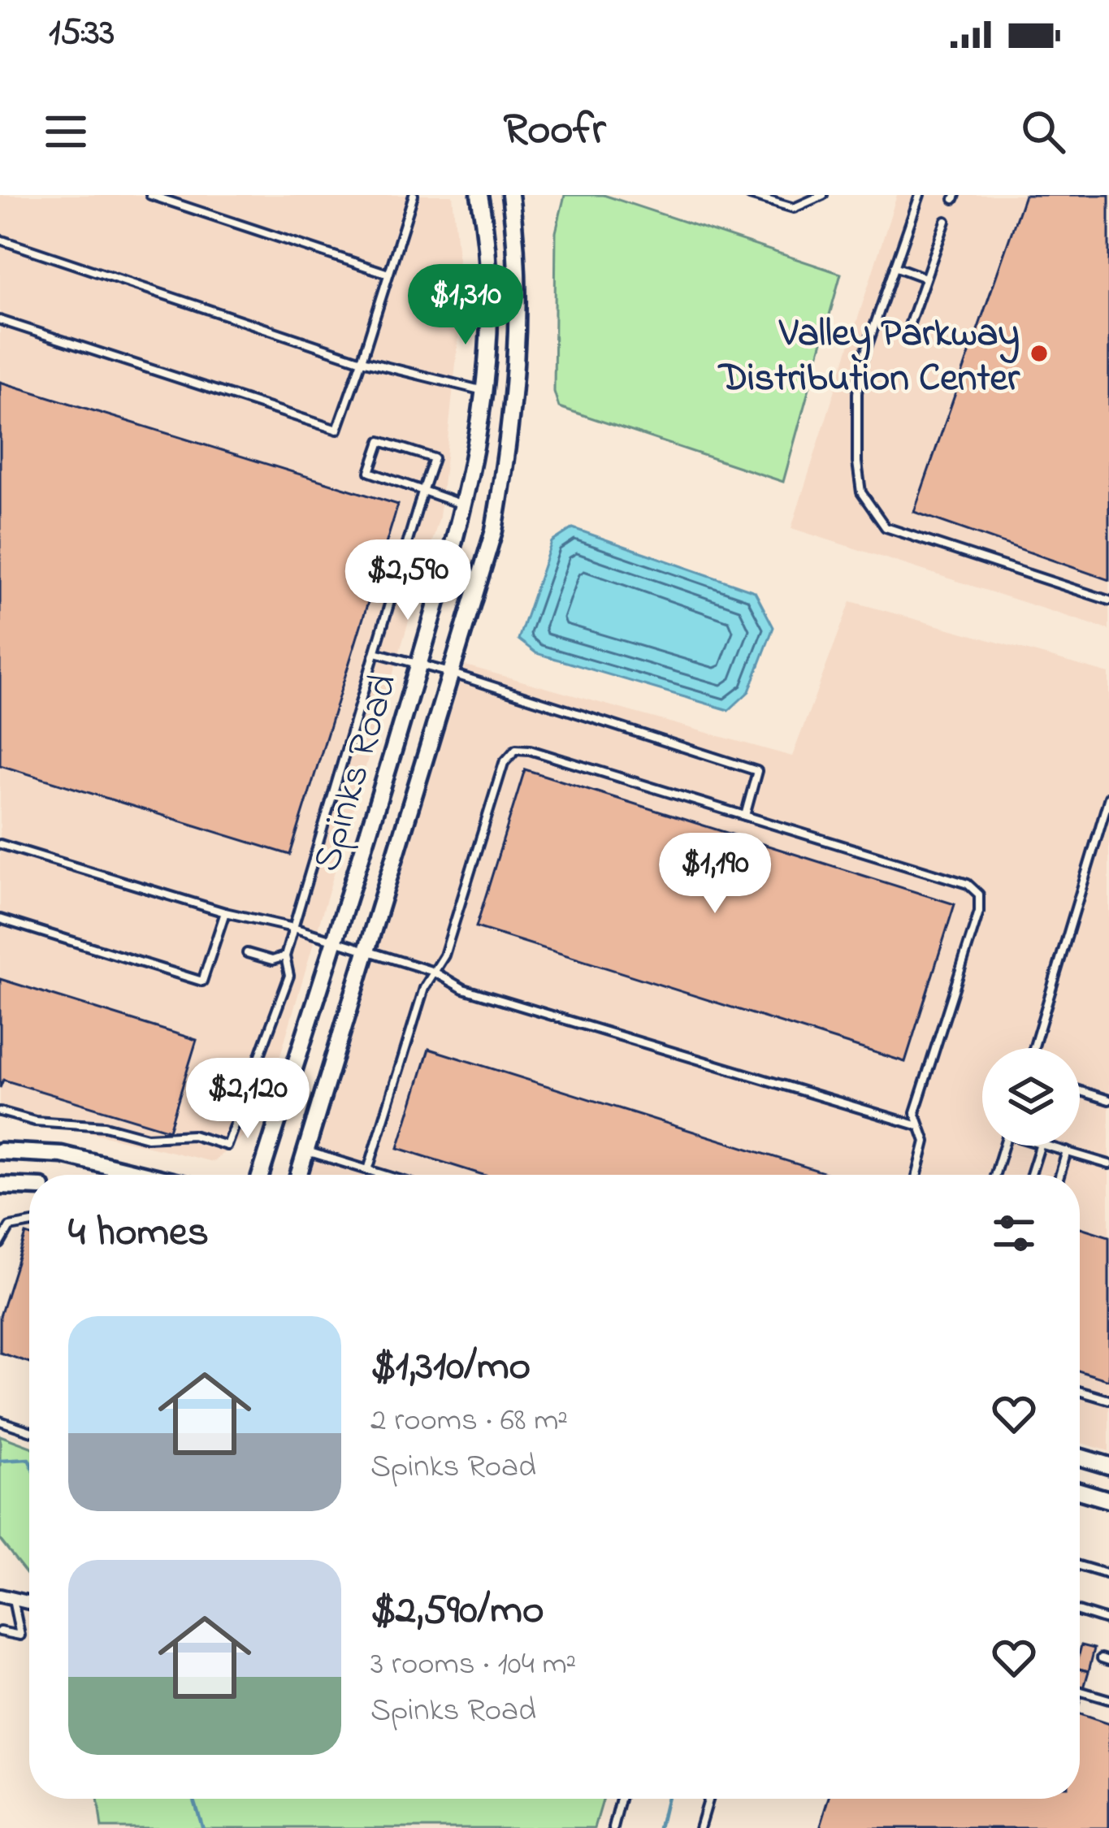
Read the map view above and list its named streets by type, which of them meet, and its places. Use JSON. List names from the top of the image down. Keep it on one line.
{"streets":{"main road":["Spinks Road"]},"places":["Valley Parkway Distribution Center"],"page":{"status":"15:33","header":"Roofr","price":["$1,310","$2,590","$1,190","$2,120"],"heading":"4 homes","list":[{"name":"$1,310/mo","note":"2 rooms · 68 m² · Spinks Road"},{"name":"$2,590/mo","note":"3 rooms · 104 m² · Spinks Road"}]}}
